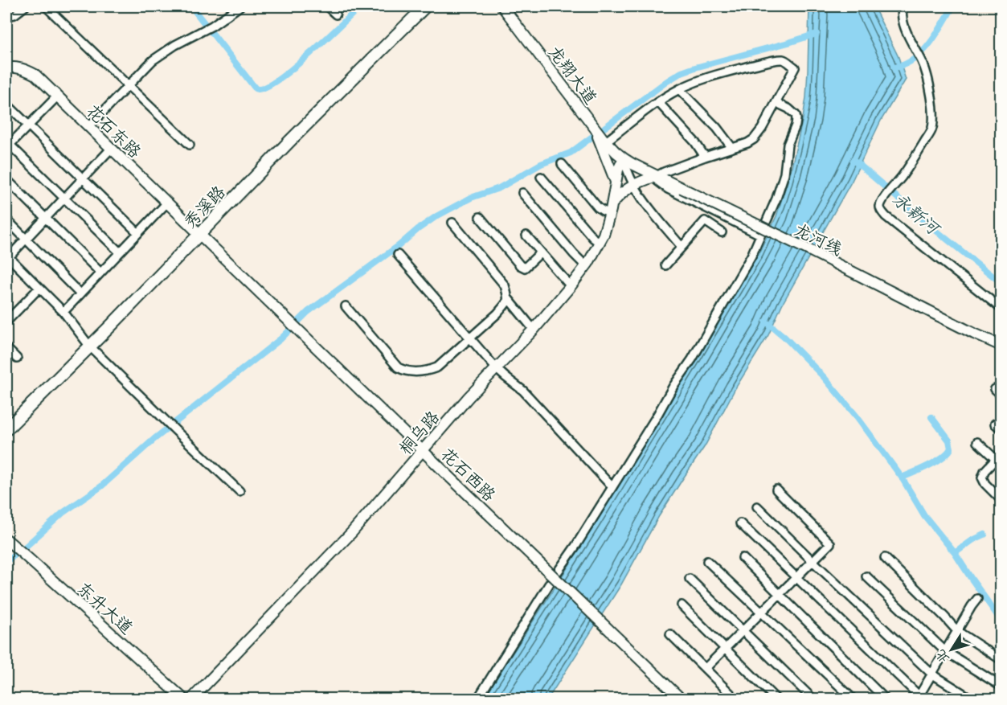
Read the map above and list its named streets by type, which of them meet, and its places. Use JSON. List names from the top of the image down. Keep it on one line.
{"streets":{"main road":["秀溪路"],"street":["龙翔大道","花石东路","龙河线","桐乌路","花石西路","东升大道"]},"crossings":[["龙翔大道","龙河线"],["龙翔大道","桐乌路"],["花石东路","秀溪路"],["花石东路","花石西路"],["秀溪路","花石西路"],["龙河线","桐乌路"],["桐乌路","花石西路"]],"water":["永新河"],"north":"bottom left"}
